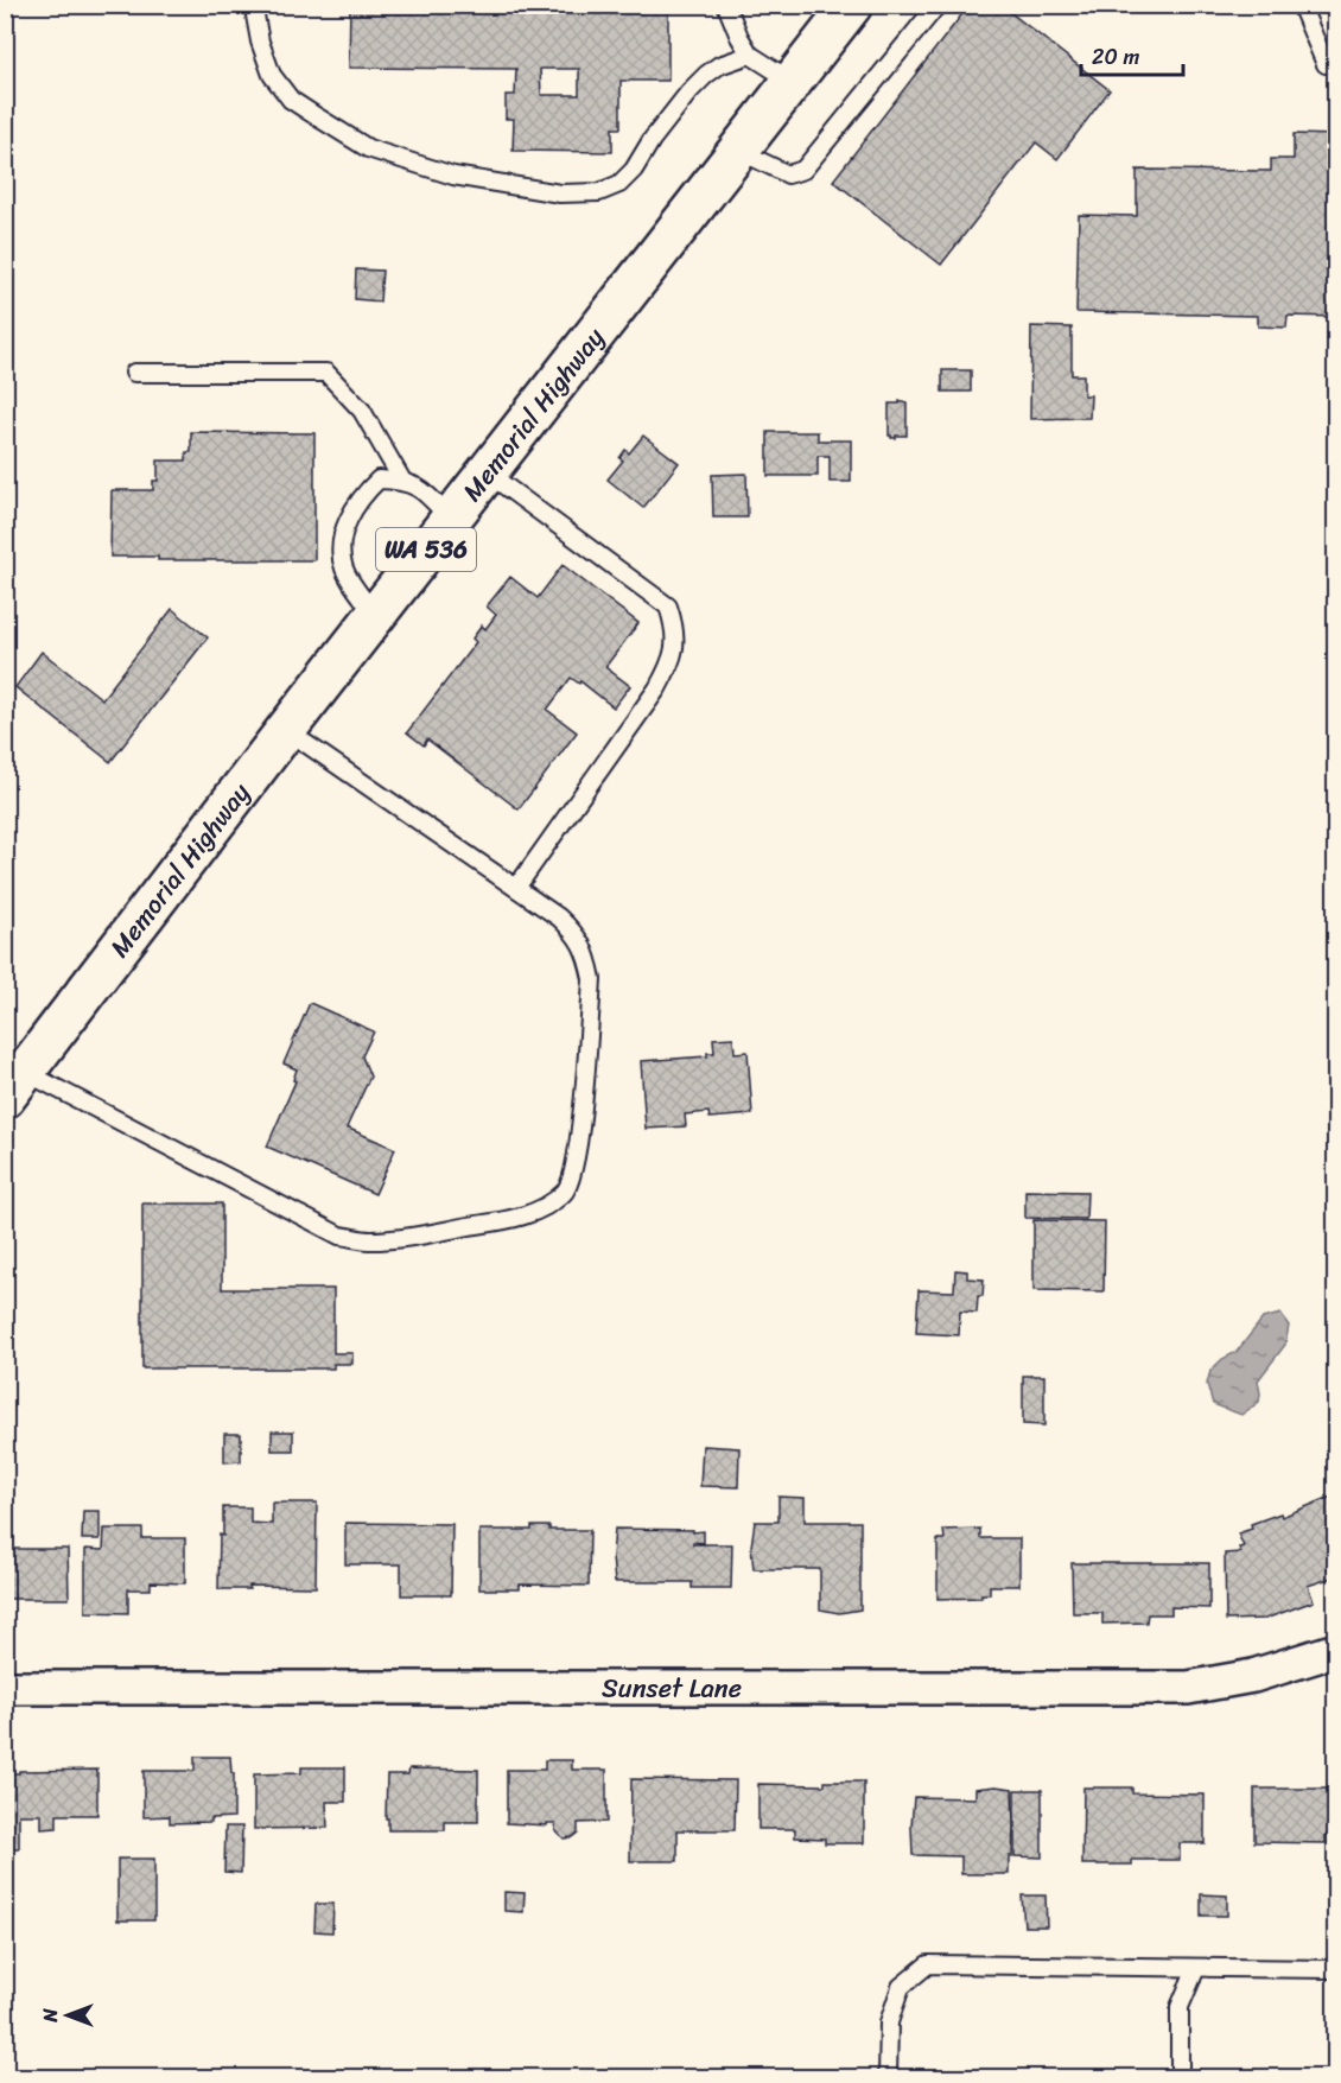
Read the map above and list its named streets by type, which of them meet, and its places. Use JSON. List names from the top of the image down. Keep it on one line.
{"streets":{"main road":["Memorial Highway","WA 536"],"street":["Sunset Lane"]},"scale_bar":"20 m","north":"left"}
